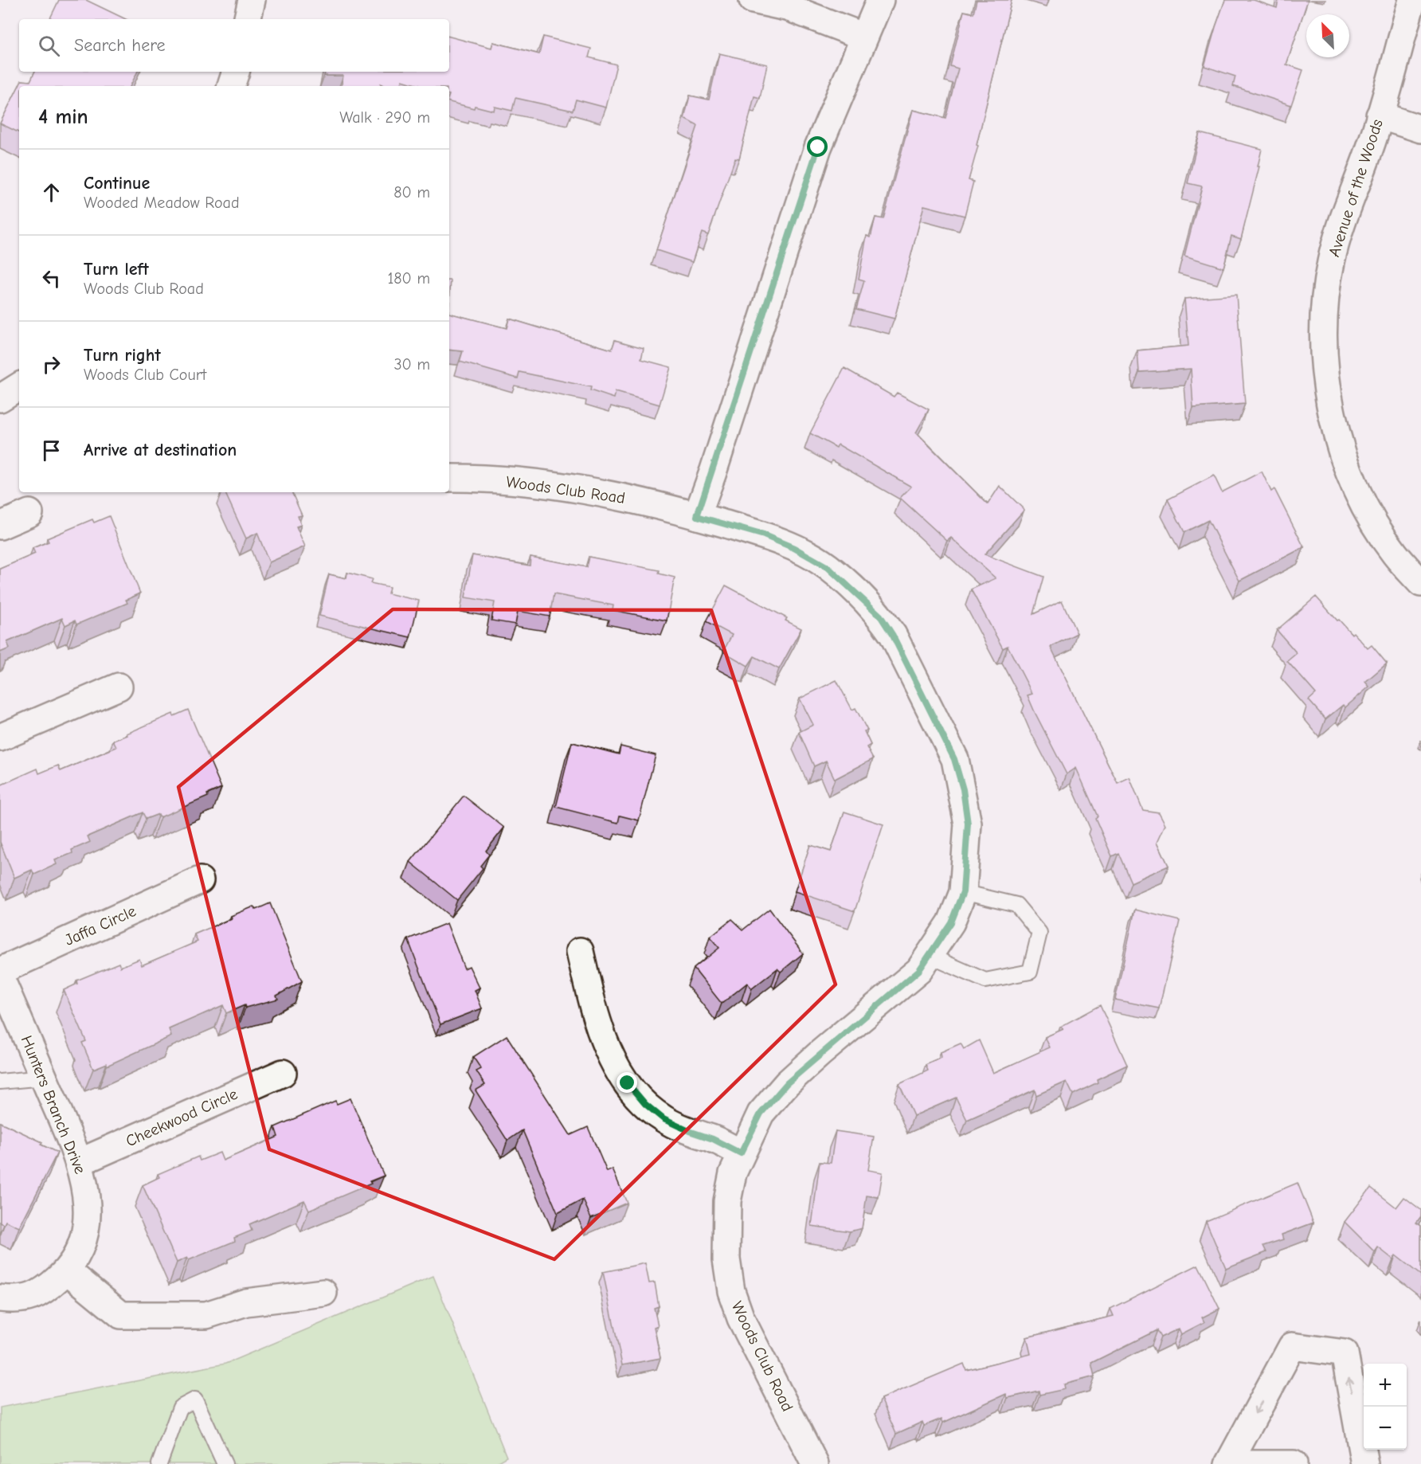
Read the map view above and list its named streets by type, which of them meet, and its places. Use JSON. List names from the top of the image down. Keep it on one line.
{"streets":{"street":["Avenue of the Woods","Woods Club Road","Jaffa Circle","Hunters Branch Drive","Cheekwood Circle"]},"crossings":[["Hunters Branch Drive","Cheekwood Circle"]],"north":"top left","page":{"search":"Search here","heading":["4 min","Walk · 290 m"],"list":[["Continue","Wooded Meadow Road","80 m"],["Turn left","Woods Club Road","180 m"],["Turn right","Woods Club Court","30 m"],"Arrive at destination"],"map_buttons":["+","−"]}}
